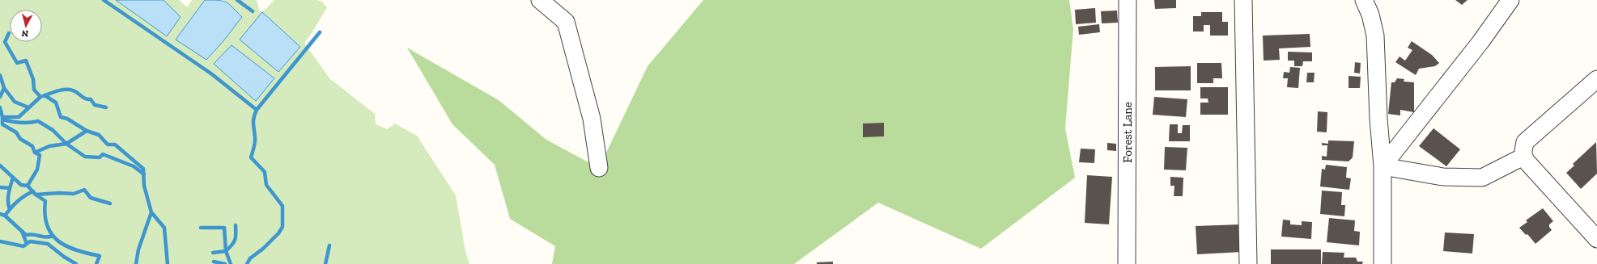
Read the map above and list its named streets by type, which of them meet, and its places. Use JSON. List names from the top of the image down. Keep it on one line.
{"streets":{"street":["Forest Lane"]},"north":"bottom"}
